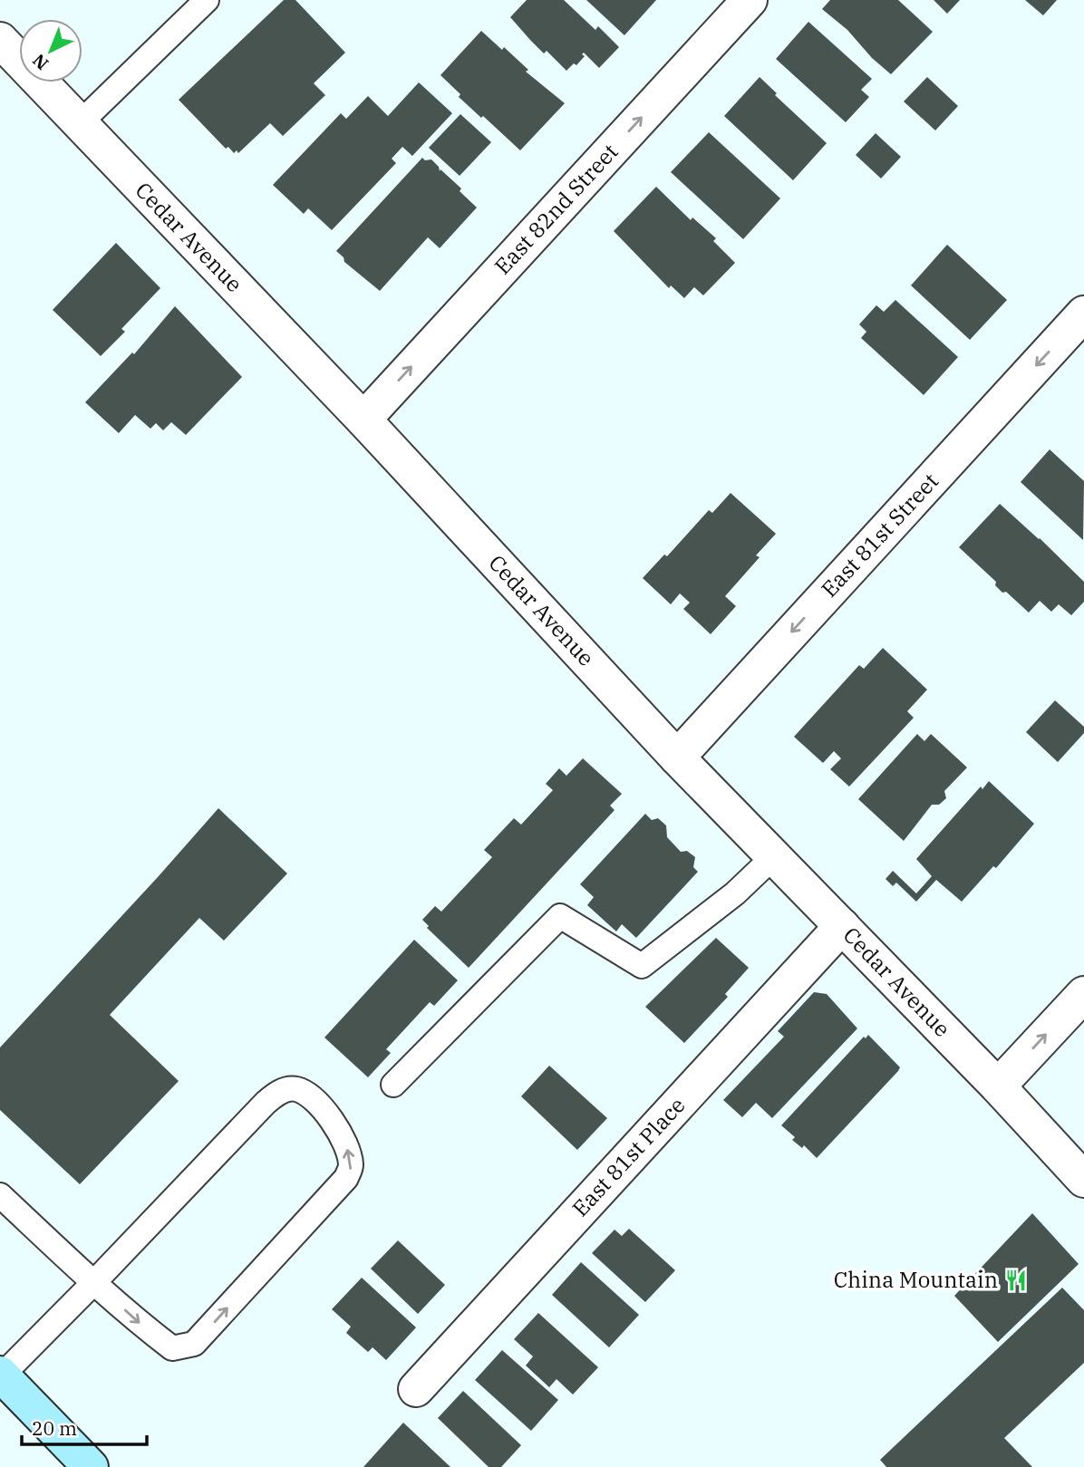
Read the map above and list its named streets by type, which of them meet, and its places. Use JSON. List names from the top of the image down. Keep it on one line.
{"streets":{"street":["East 82nd Street","Cedar Avenue","East 81st Street","East 81st Place"]},"crossings":[["East 82nd Street","Cedar Avenue"],["Cedar Avenue","East 81st Street"],["Cedar Avenue","East 81st Place"]],"one_way":["East 82nd Street","East 81st Street"],"places":{"restaurant":["China Mountain"]},"scale_bar":"20 m","north":"bottom left"}
